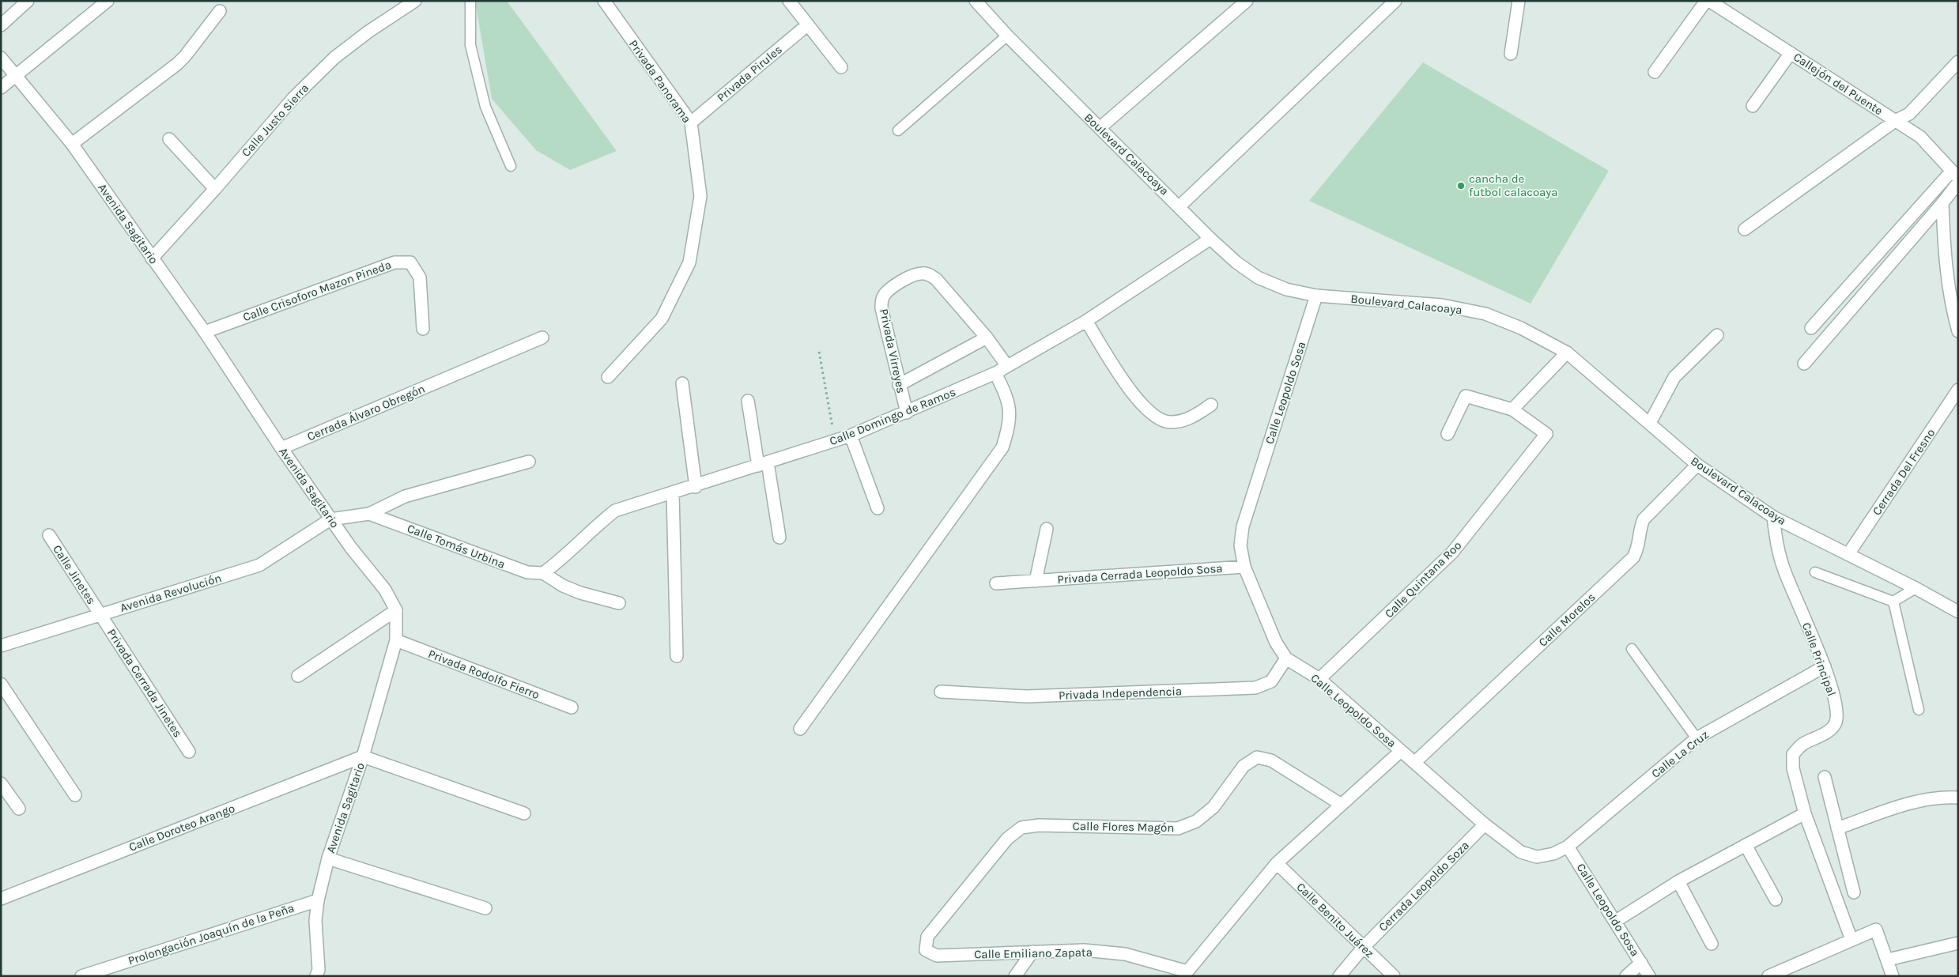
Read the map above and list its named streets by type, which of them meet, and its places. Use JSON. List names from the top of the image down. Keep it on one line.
{"streets":{"street":["Privada Pirules","Privada Panorama","Callejón del Puente","Calle Justo Sierra","Boulevard Calacoaya","Avenida Sagitario","Calle Crisoforo Mazon Pineda","Privada Virreyes","Calle Leopoldo Sosa","Cerrada Álvaro Obregón","Calle Domingo de Ramos","Cerrada Del Fresno","Calle Tomás Urbina","Privada Cerrada Leopoldo Sosa","Calle Jinetes","Calle Quintana Roo","Avenida Revolución","Calle Morelos","Calle Principal","Privada Rodolfo Fierro","Privada Cerrada Jinetes","Privada Independencia","Calle La Cruz","Calle Flores Magón","Calle Doroteo Arango","Cerrada Leopoldo Soza","Calle Benito Juárez","Prolongación Joaquín de la Peña","Calle Emiliano Zapata"]},"crossings":[["Privada Pirules","Privada Panorama"],["Calle Justo Sierra","Avenida Sagitario"],["Boulevard Calacoaya","Calle Leopoldo Sosa"],["Boulevard Calacoaya","Calle Domingo de Ramos"],["Boulevard Calacoaya","Cerrada Del Fresno"],["Boulevard Calacoaya","Calle Morelos"],["Boulevard Calacoaya","Calle Principal"],["Avenida Sagitario","Calle Crisoforo Mazon Pineda"],["Avenida Sagitario","Cerrada Álvaro Obregón"],["Avenida Sagitario","Avenida Revolución"],["Avenida Sagitario","Privada Rodolfo Fierro"],["Avenida Sagitario","Calle Doroteo Arango"],["Avenida Sagitario","Prolongación Joaquín de la Peña"],["Privada Virreyes","Calle Domingo de Ramos"],["Calle Leopoldo Sosa","Privada Cerrada Leopoldo Sosa"],["Calle Leopoldo Sosa","Calle Quintana Roo"],["Calle Leopoldo Sosa","Calle Morelos"],["Calle Leopoldo Sosa","Privada Independencia"],["Calle Leopoldo Sosa","Calle La Cruz"],["Calle Leopoldo Sosa","Cerrada Leopoldo Soza"],["Calle Domingo de Ramos","Calle Tomás Urbina"],["Calle Jinetes","Avenida Revolución"],["Calle Jinetes","Privada Cerrada Jinetes"],["Avenida Revolución","Privada Cerrada Jinetes"],["Calle Principal","Calle La Cruz"],["Calle Flores Magón","Calle Emiliano Zapata"],["Cerrada Leopoldo Soza","Calle Benito Juárez"]],"places":["cancha de futbol calacoaya"]}
